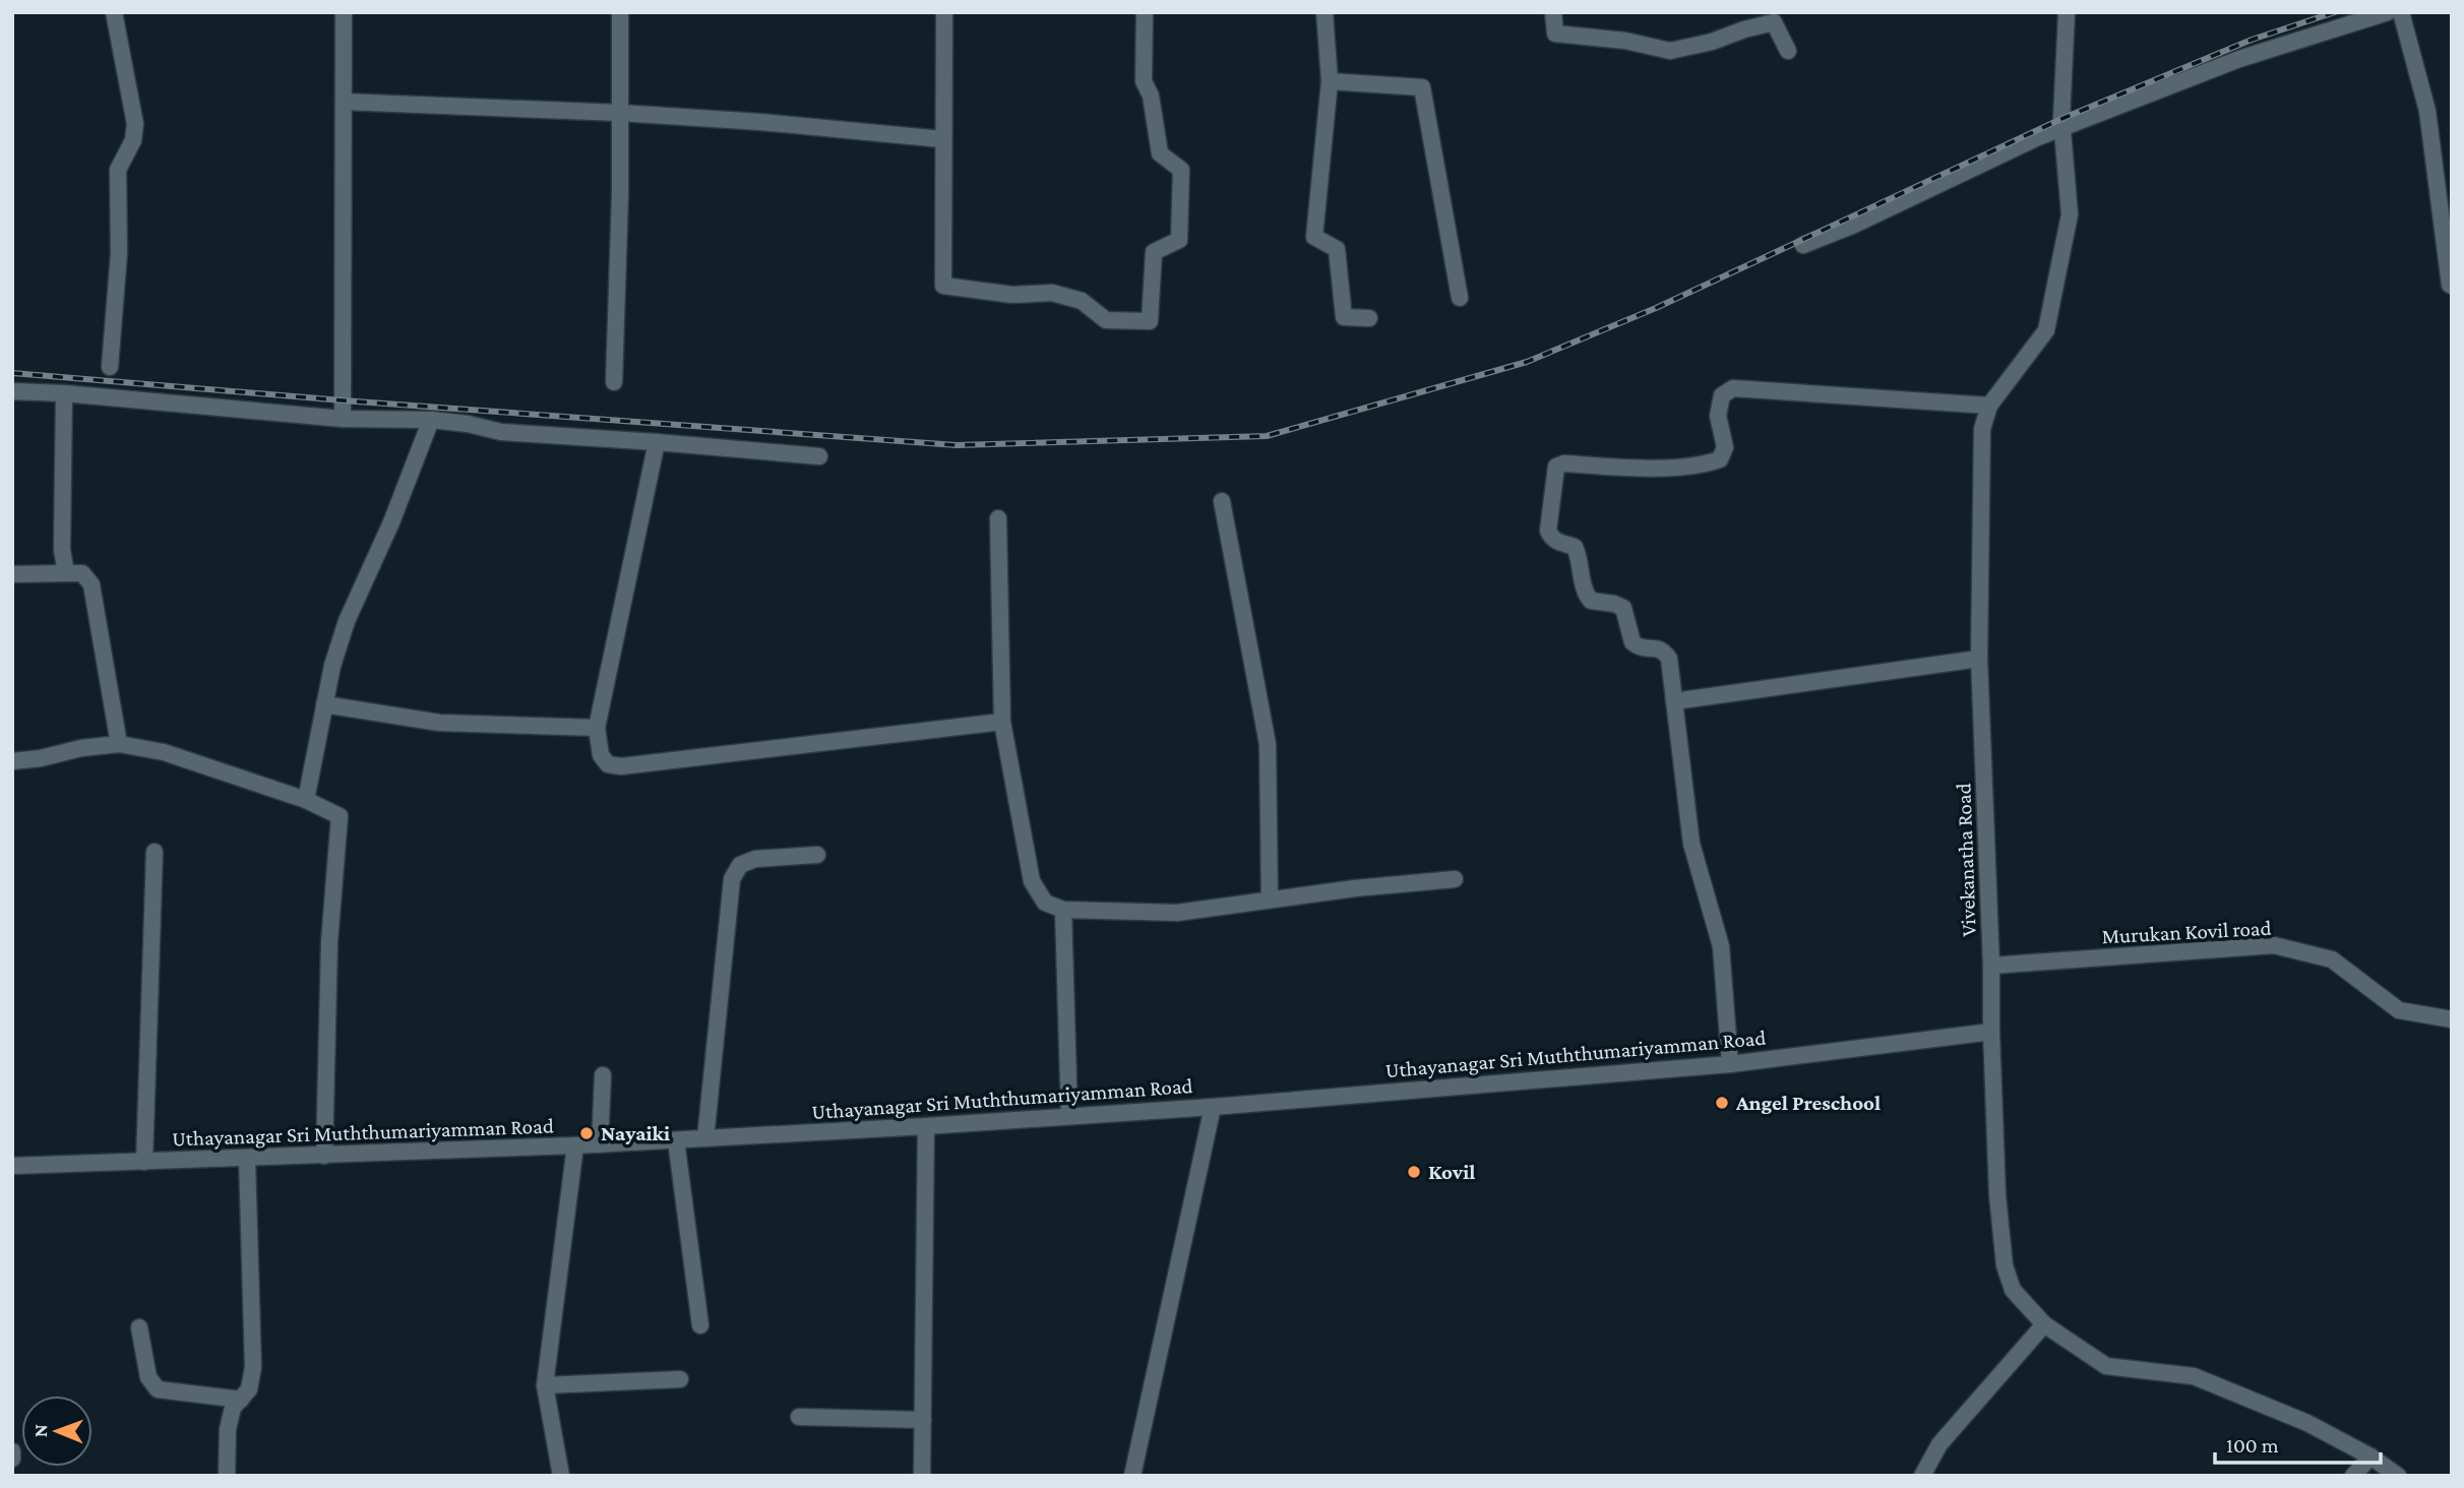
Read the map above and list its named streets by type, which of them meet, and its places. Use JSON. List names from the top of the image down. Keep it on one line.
{"streets":{"street":["Vivekanatha Road","Murukan Kovil road","Uthayanagar Sri Muththumariyamman Road"]},"crossings":[["Vivekanatha Road","Murukan Kovil road"],["Vivekanatha Road","Uthayanagar Sri Muththumariyamman Road"]],"places":["Angel Preschool","Nayaiki","Kovil"],"scale_bar":"100 m","north":"left"}
